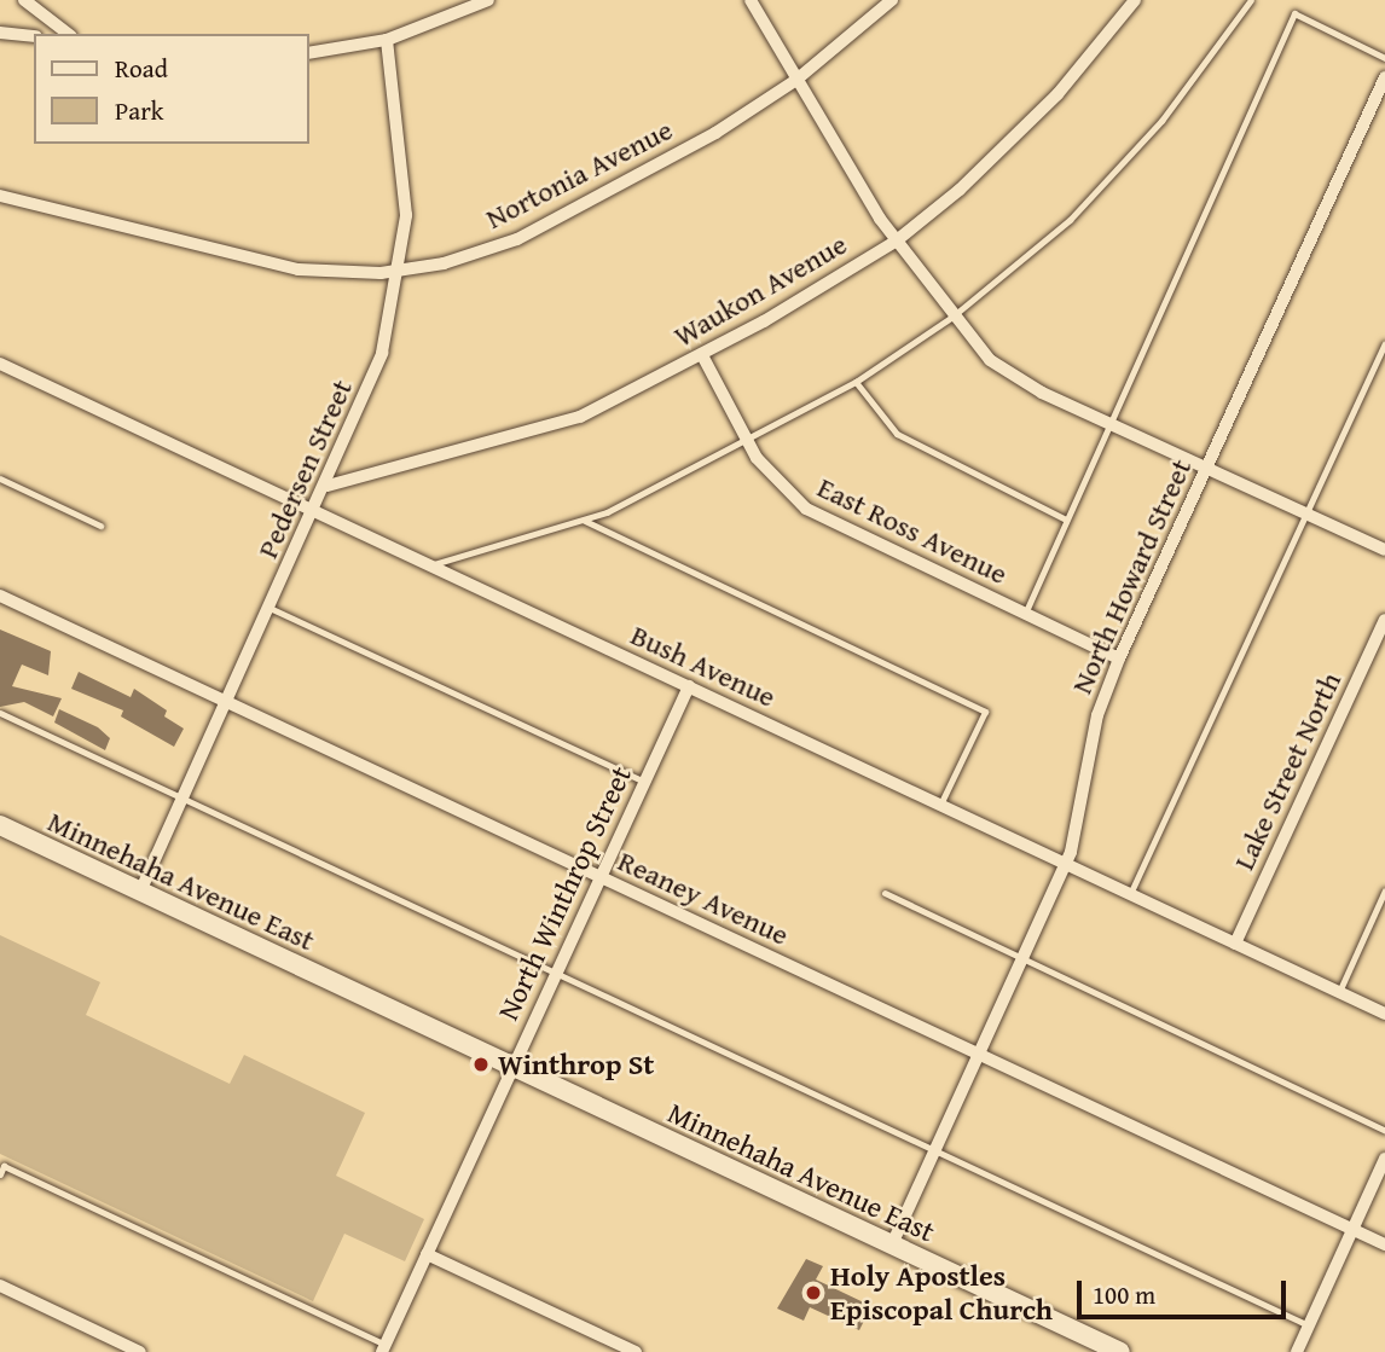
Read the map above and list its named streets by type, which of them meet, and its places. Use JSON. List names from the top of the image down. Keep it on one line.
{"streets":{"main road":["Minnehaha Avenue East"],"street":["Nortonia Avenue","Waukon Avenue","Pedersen Street","East Ross Avenue","North Howard Street","Bush Avenue","Lake Street North","North Winthrop Street","Reaney Avenue"]},"crossings":[["Nortonia Avenue","Pedersen Street"],["Waukon Avenue","Pedersen Street"],["Waukon Avenue","East Ross Avenue"],["Pedersen Street","Bush Avenue"],["Pedersen Street","Minnehaha Avenue East"],["Pedersen Street","Reaney Avenue"],["East Ross Avenue","North Howard Street"],["North Howard Street","Bush Avenue"],["North Howard Street","Minnehaha Avenue East"],["North Howard Street","Reaney Avenue"],["Bush Avenue","Lake Street North"],["Bush Avenue","North Winthrop Street"],["Minnehaha Avenue East","North Winthrop Street"],["North Winthrop Street","Reaney Avenue"]],"places":["Winthrop St","Holy Apostles Episcopal Church"],"legend":["Road","Park"],"scale_bar":"100 m"}
